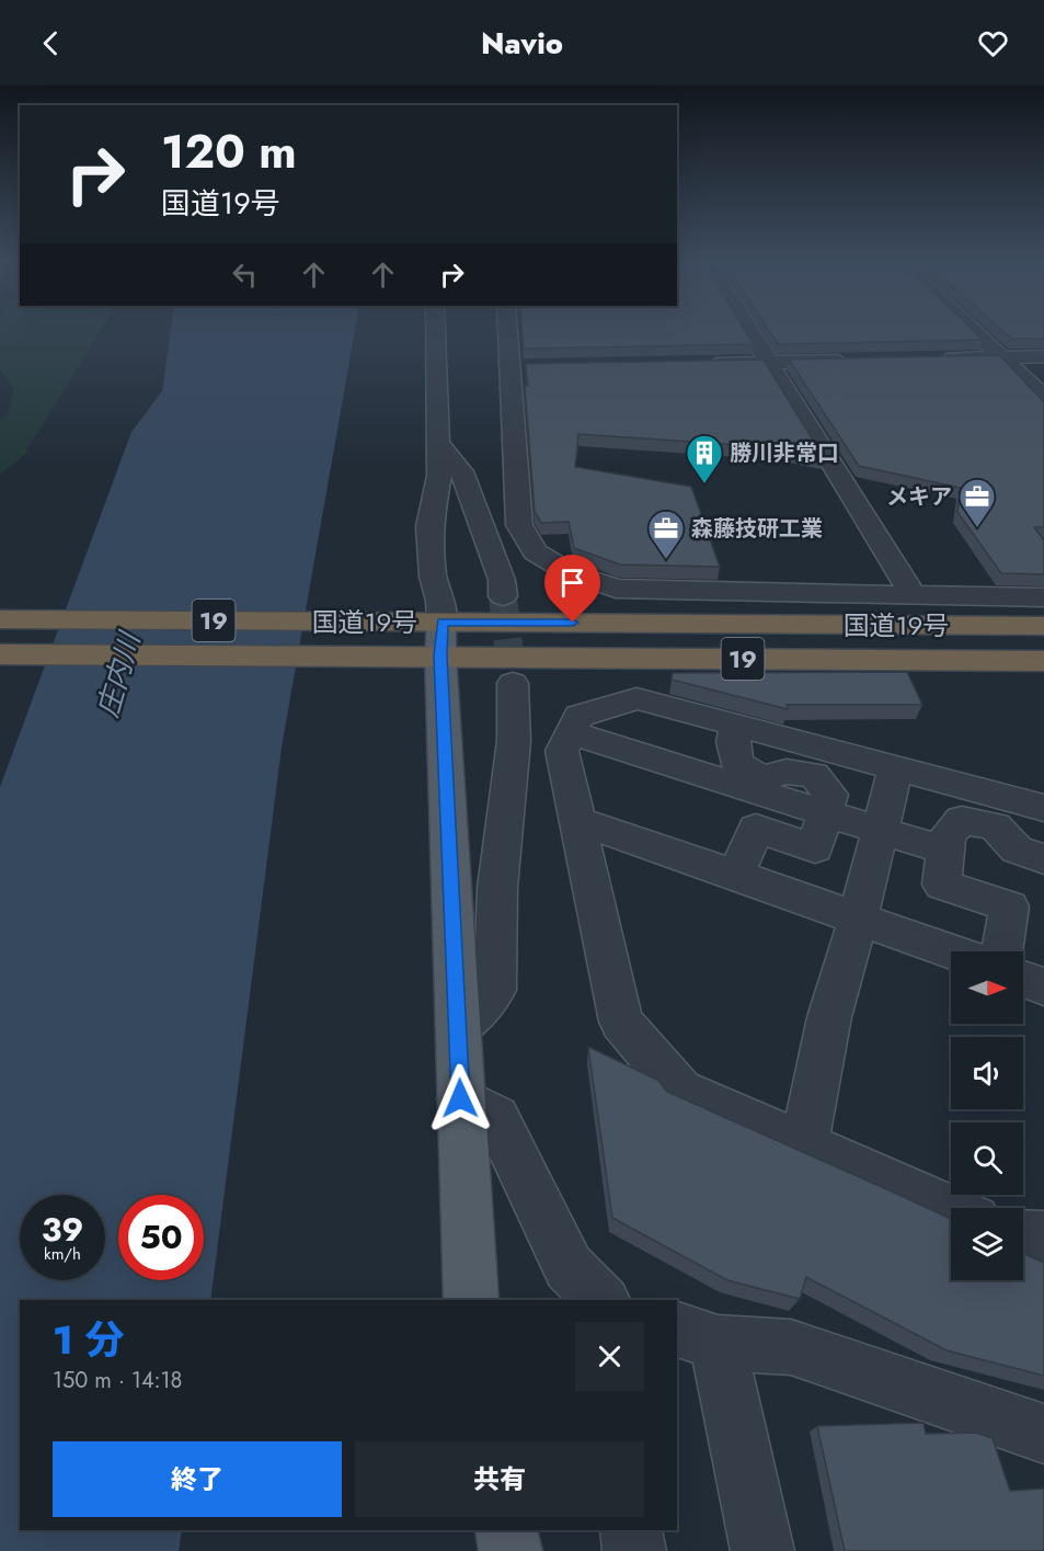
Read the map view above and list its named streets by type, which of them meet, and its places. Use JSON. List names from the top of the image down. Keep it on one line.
{"streets":{"highway":["19","国道19号"]},"water":["庄内川"],"places":{"building":["勝川非常口"],"office":["メキア","森藤技研工業"]},"north":"right","page":{"header":"Navio","turn":["120 m","国道19号"],"speed":"39 km/h","limit":"50","heading":["1 分","150 m · 14:18"],"buttons":["終了","共有"]}}
